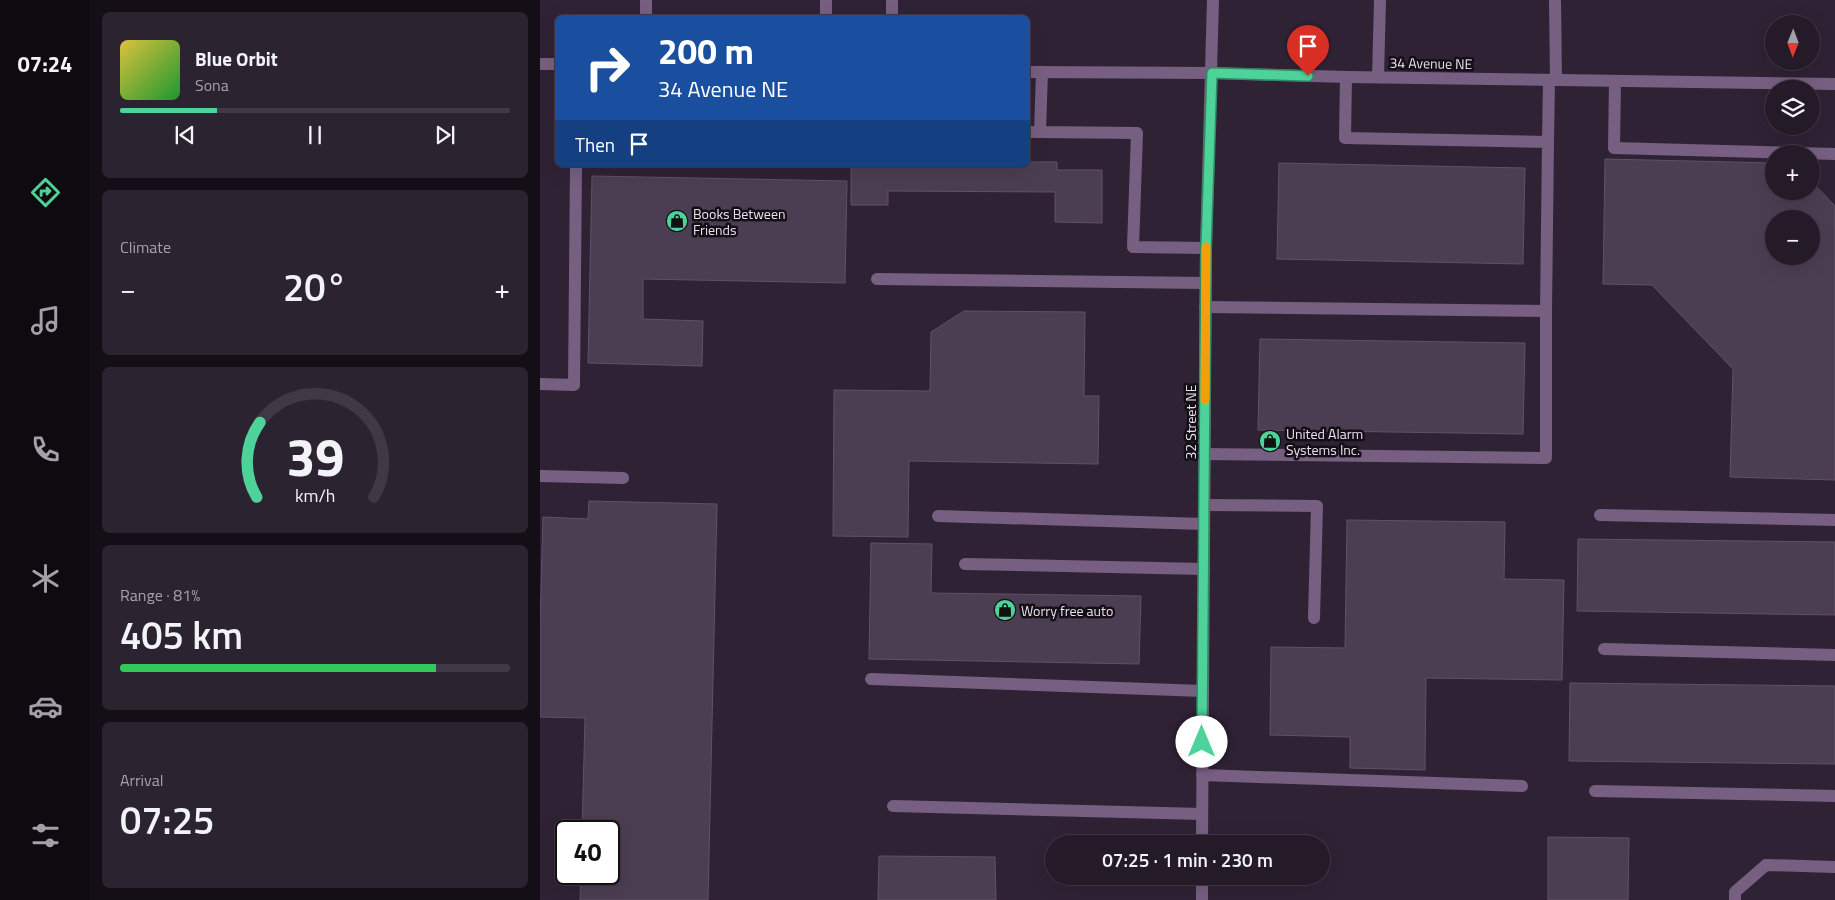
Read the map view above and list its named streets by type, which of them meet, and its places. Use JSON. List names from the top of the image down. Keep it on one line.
{"streets":{"street":["34 Avenue NE","32 Street NE"]},"crossings":[["34 Avenue NE","32 Street NE"]],"places":{"shop":["Books Between Friends","United Alarm Systems Inc.","Worry free auto"]},"north":"bottom","page":{"tabs":"07:24","map_buttons":["+","−"],"turn":["200 m","34 Avenue NE"],"song":["Blue Orbit","Sona"],"then":"Then","tile":["Climate",["Range · 81%","405 km"],["Arrival","07:25"]],"heat":["−","20°","+"],"limit":"40","trip":"07:25 · 1 min · 230 m","gauge":["39","km/h"]}}
